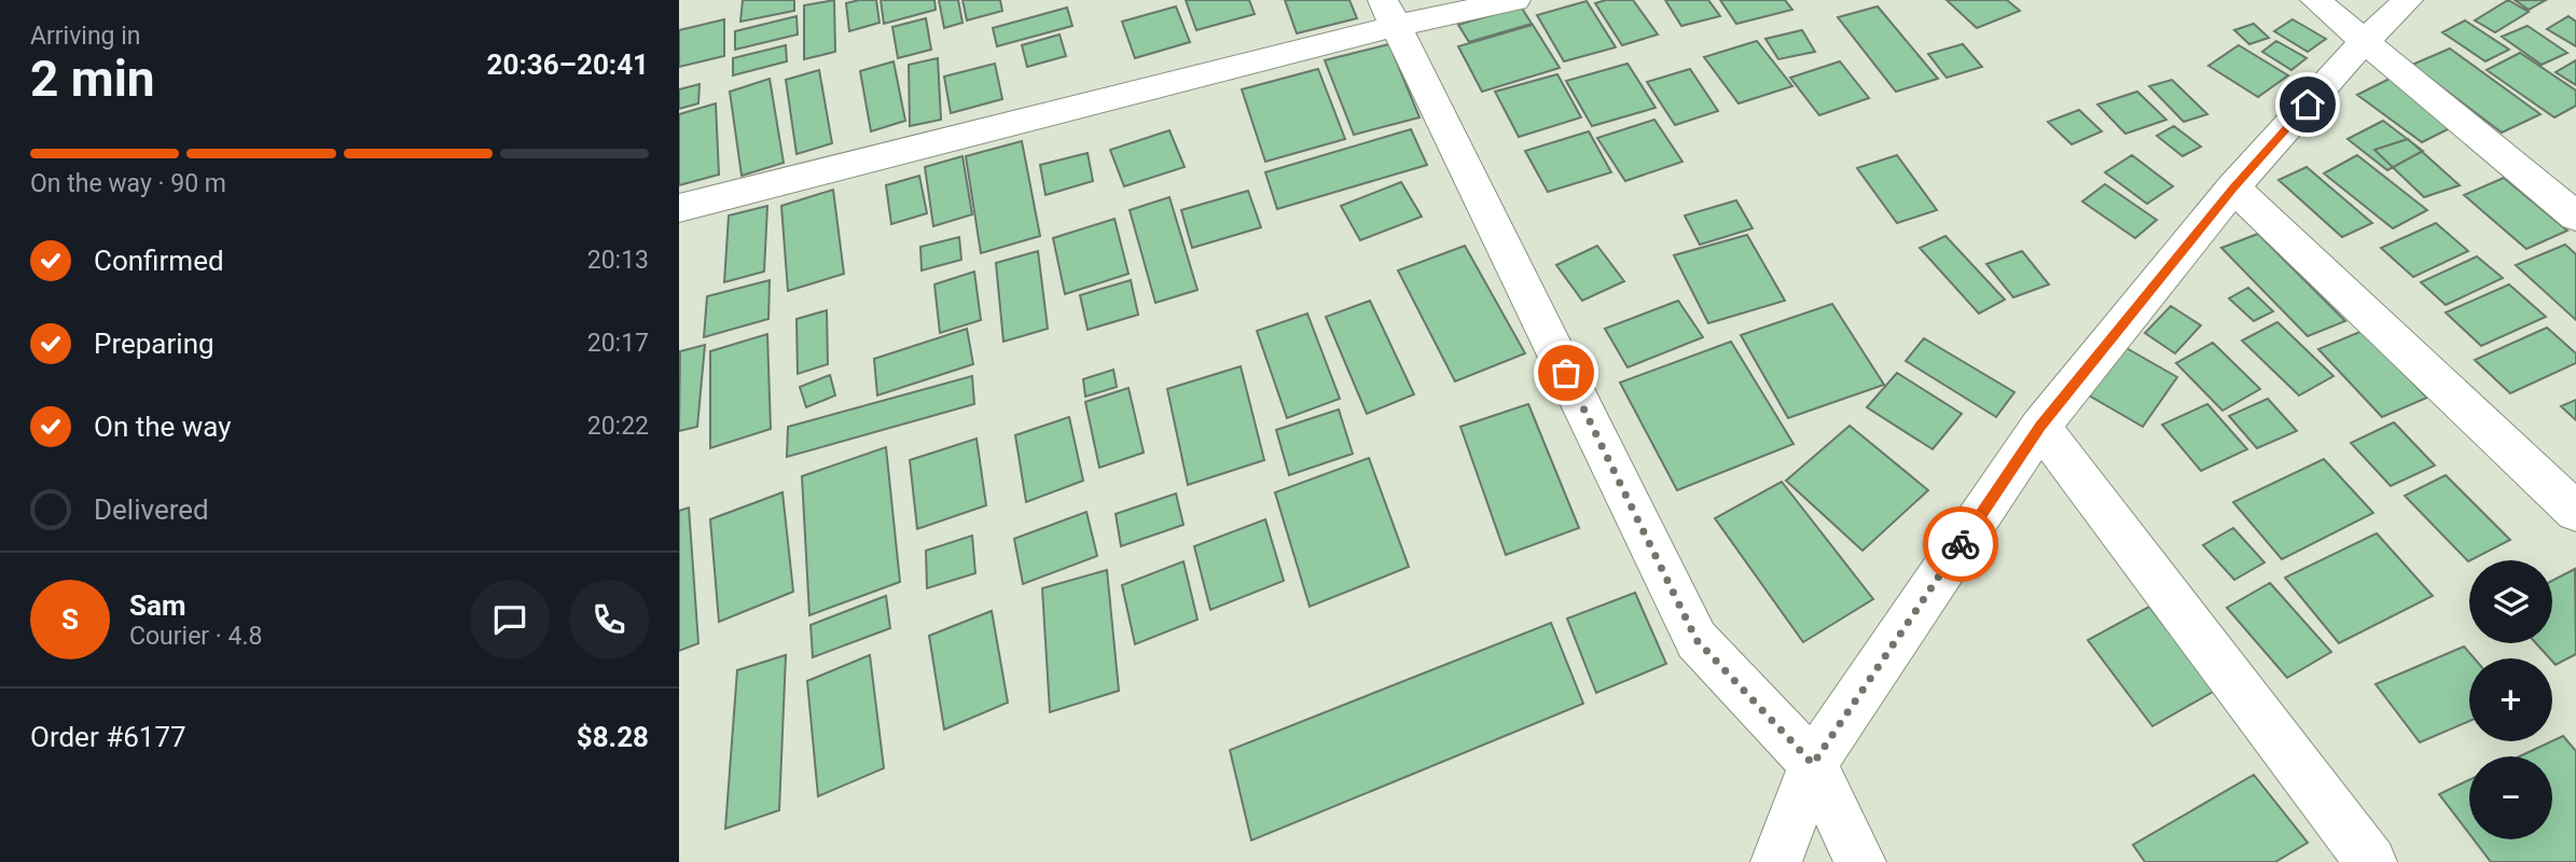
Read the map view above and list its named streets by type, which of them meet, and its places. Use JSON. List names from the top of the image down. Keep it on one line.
{"page":{"heading":["2 min","Arriving in","20:36–20:41"],"panel":["Sam","Courier · 4.8","Order #6177","$8.28"],"bar":"On the way · 90 m","list":[["Confirmed","20:13"],["Preparing","20:17"],["On the way","20:22"],"Delivered"],"map_buttons":["+","−"],"round":"S"}}
